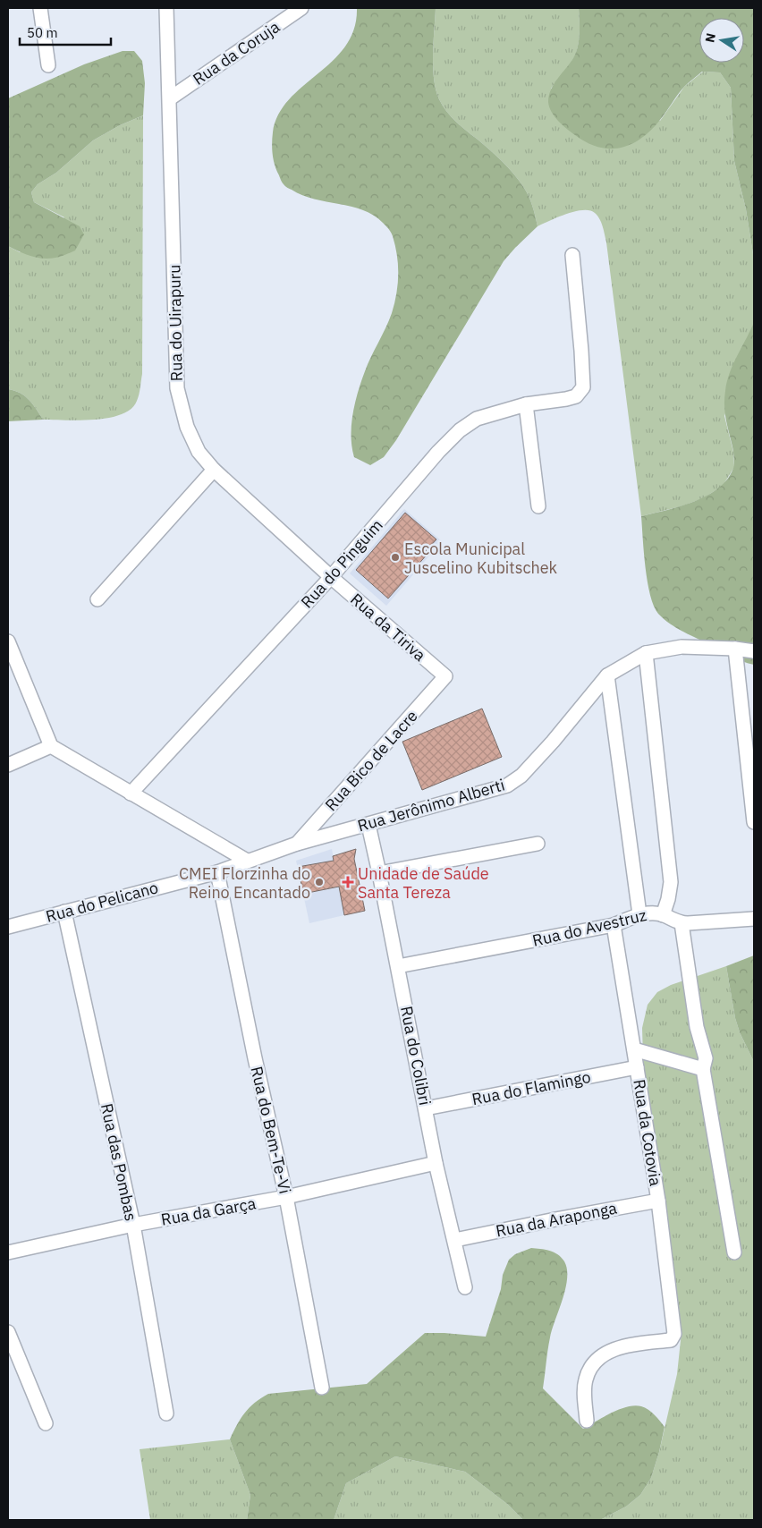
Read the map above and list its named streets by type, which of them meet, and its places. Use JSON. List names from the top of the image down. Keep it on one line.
{"streets":{"street":["Rua da Coruja","Rua do Uirapuru","Rua do Pinguim","Rua da Tiriva","Rua Bico de Lacre","Rua Jerônimo Alberti","Rua do Pelicano","Rua do Avestruz","Rua do Colibri","Rua do Flamingo","Rua do Bem-Te-Vi","Rua da Cotovia","Rua das Pombas","Rua da Garça","Rua da Araponga"]},"crossings":[["Rua da Coruja","Rua do Uirapuru"],["Rua do Uirapuru","Rua do Pinguim"],["Rua do Uirapuru","Rua da Tiriva"],["Rua do Pinguim","Rua da Tiriva"],["Rua da Tiriva","Rua Bico de Lacre"],["Rua Bico de Lacre","Rua Jerônimo Alberti"],["Rua Bico de Lacre","Rua do Pelicano"],["Rua Jerônimo Alberti","Rua do Pelicano"],["Rua Jerônimo Alberti","Rua do Colibri"],["Rua do Pelicano","Rua do Bem-Te-Vi"],["Rua do Pelicano","Rua das Pombas"],["Rua do Avestruz","Rua do Colibri"],["Rua do Avestruz","Rua da Cotovia"],["Rua do Colibri","Rua do Flamingo"],["Rua do Colibri","Rua da Garça"],["Rua do Colibri","Rua da Araponga"],["Rua do Flamingo","Rua da Cotovia"],["Rua do Bem-Te-Vi","Rua da Garça"],["Rua da Cotovia","Rua da Araponga"],["Rua das Pombas","Rua da Garça"]],"places":{"other":["Escola Municipal Juscelino Kubitschek","CMEI Florzinha do Reino Encantado"],"health":["Unidade de Saúde Santa Tereza"]},"scale_bar":"50 m","north":"left"}
